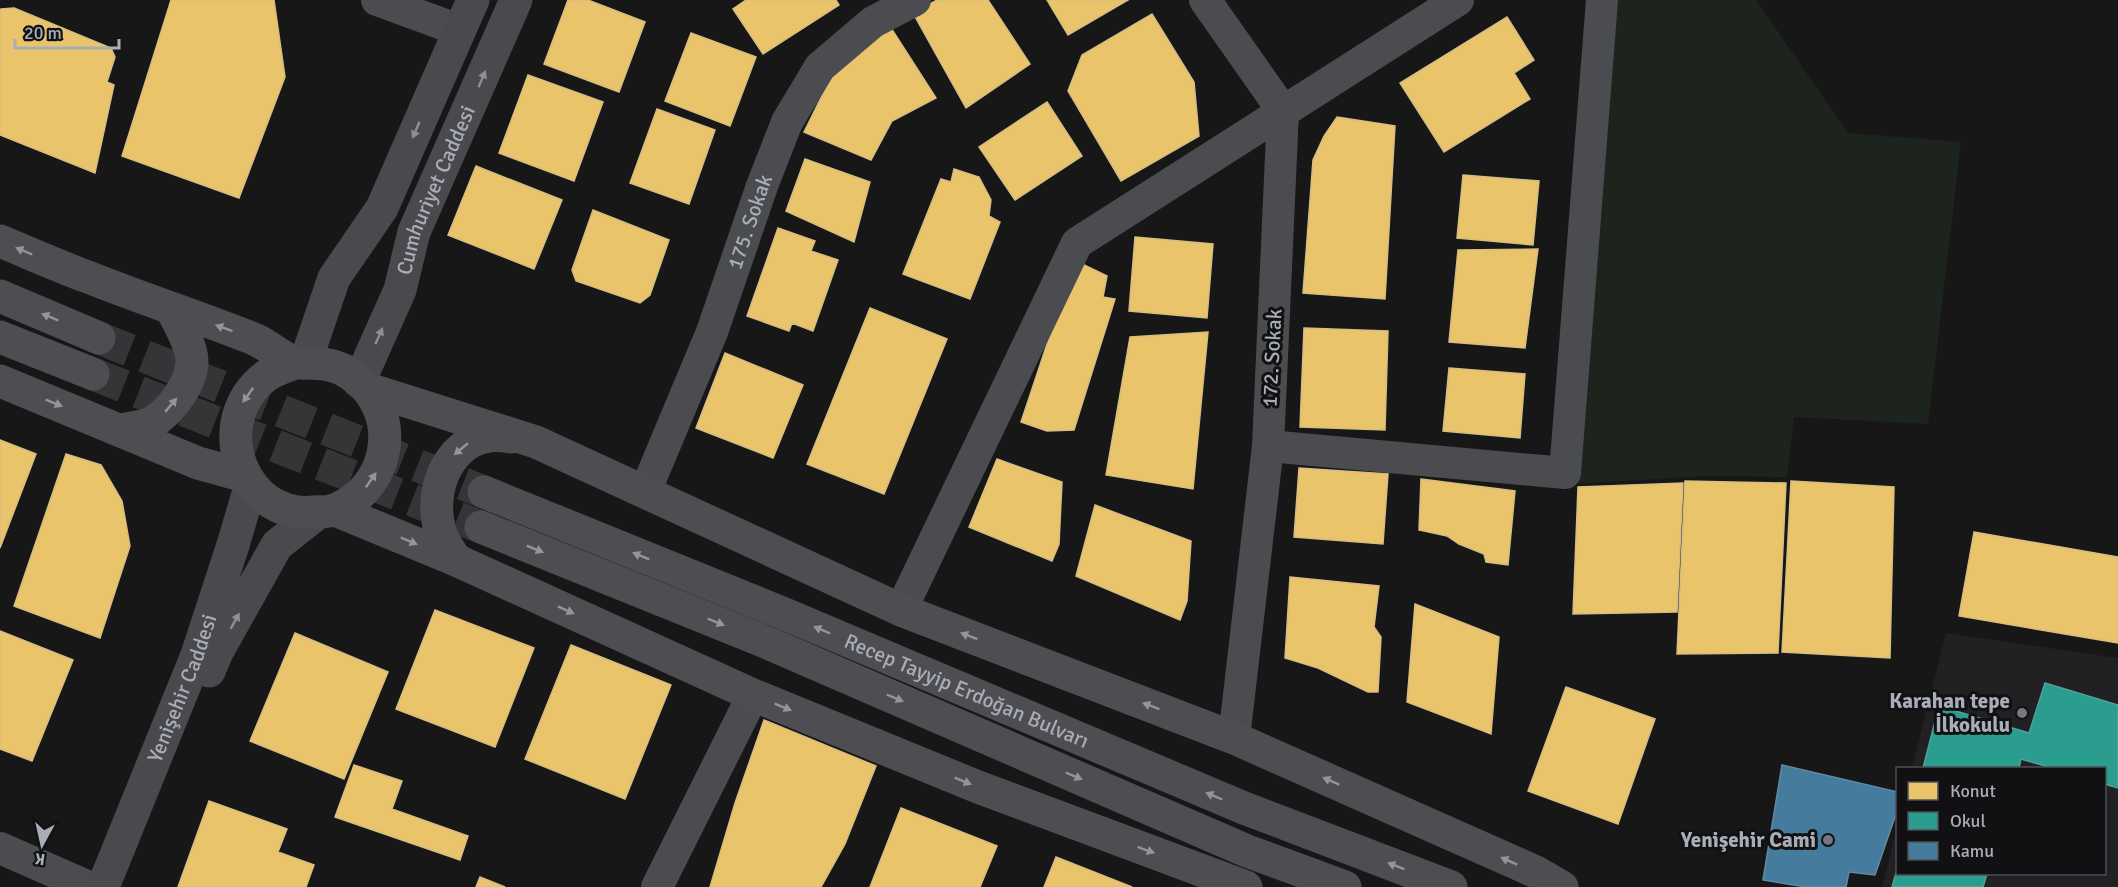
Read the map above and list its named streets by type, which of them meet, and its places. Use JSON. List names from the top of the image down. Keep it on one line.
{"streets":{"highway":["Recep Tayyip Erdoğan Bulvarı"],"main road":["Cumhuriyet Caddesi","Yenişehir Caddesi"],"street":["175. Sokak","172. Sokak"]},"crossings":[["Cumhuriyet Caddesi","Yenişehir Caddesi"]],"places":["Karahan tepe İlkokulu","Yenişehir Cami"],"legend":["Konut","Okul","Kamu"],"scale_bar":"20 m","north":"bottom"}
